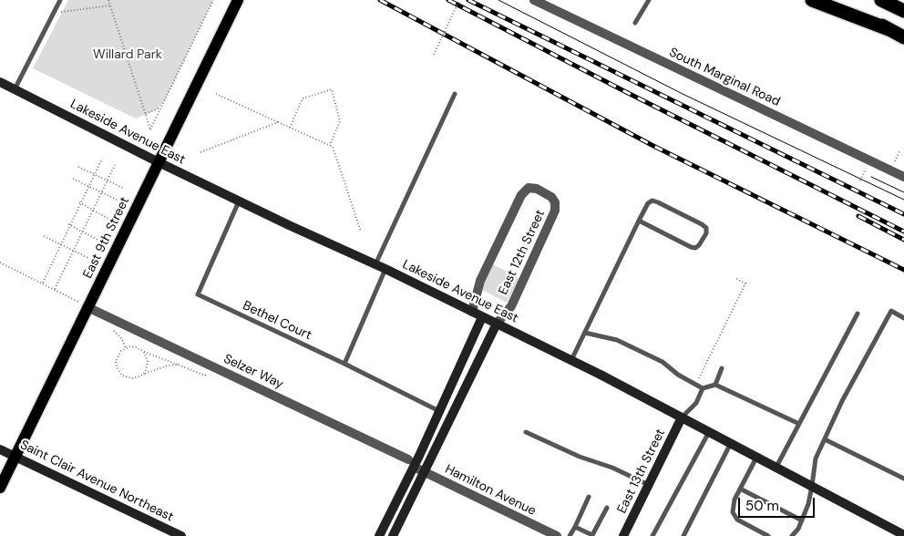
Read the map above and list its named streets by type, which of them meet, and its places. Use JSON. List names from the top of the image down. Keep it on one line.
{"streets":{"main road":["East 9th Street"],"street":["South Marginal Road","Lakeside Avenue East","East 12th Street","Selzer Way","East 13th Street","Saint Clair Avenue Northeast","Hamilton Avenue"],"lane":["Bethel Court"]},"crossings":[["Lakeside Avenue East","East 9th Street"],["Lakeside Avenue East","East 12th Street"],["Lakeside Avenue East","Bethel Court"],["Lakeside Avenue East","East 13th Street"],["East 9th Street","Selzer Way"],["East 9th Street","Saint Clair Avenue Northeast"],["East 12th Street","Hamilton Avenue"]],"parks":["Willard Park"],"scale_bar":"50 m"}
